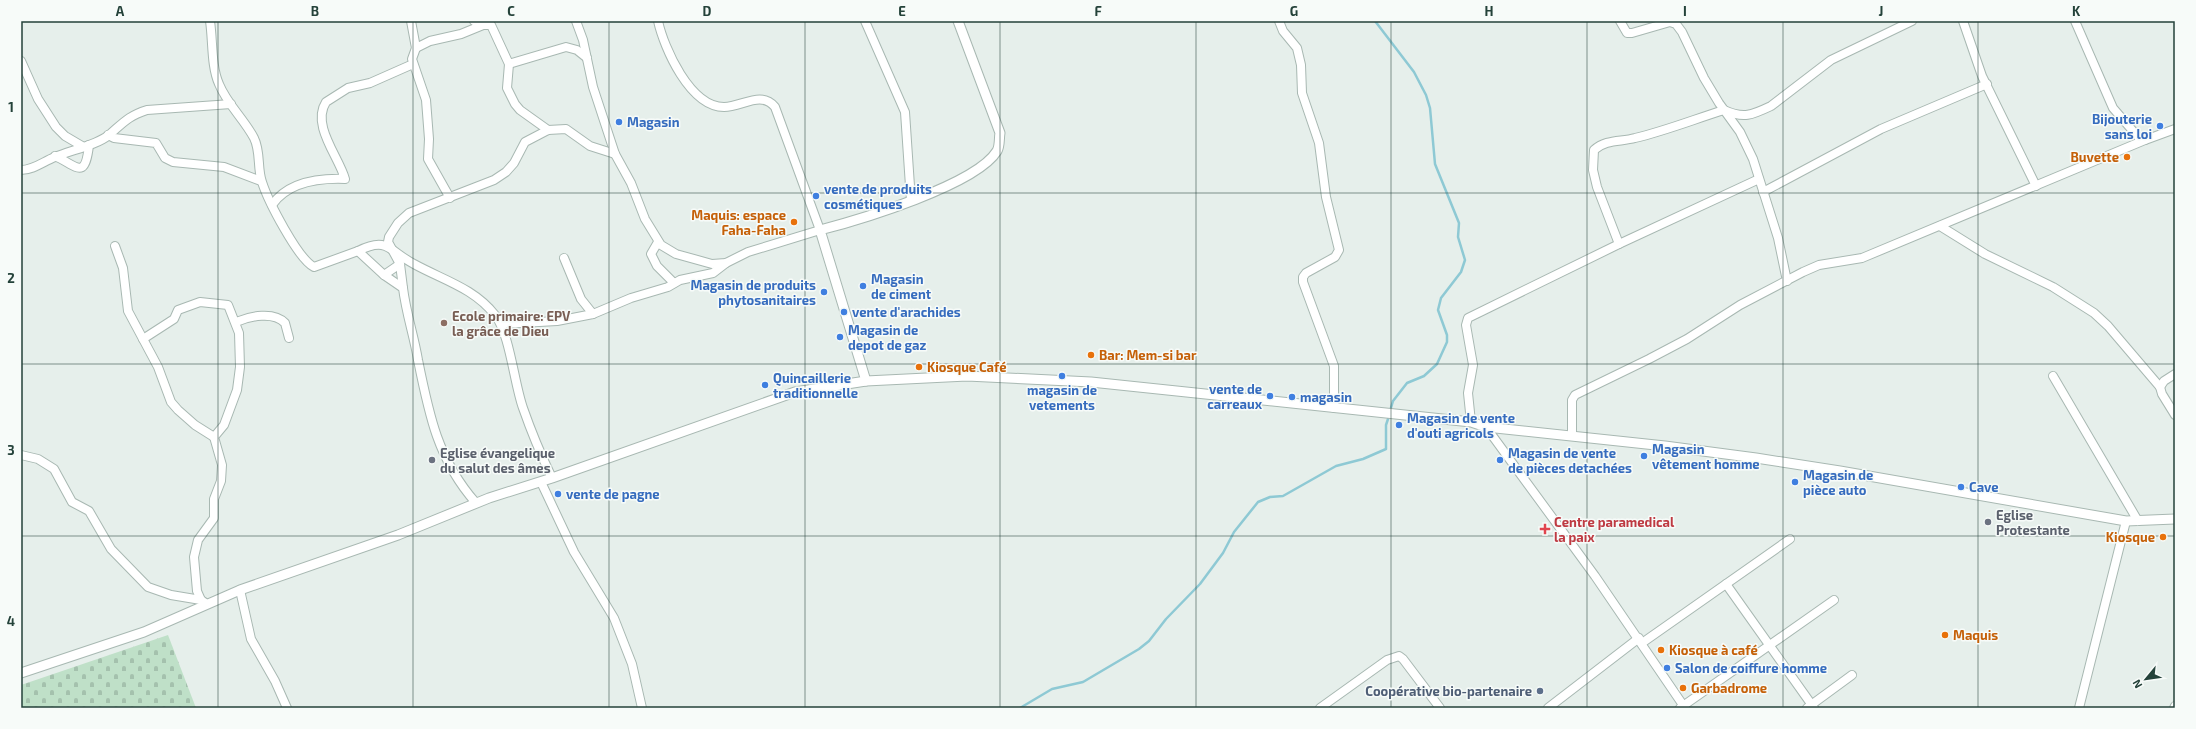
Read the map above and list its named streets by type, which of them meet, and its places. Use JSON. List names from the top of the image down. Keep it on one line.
{"places":{"other":["Magasin","Bijouterie sans loi","Buvette","vente de produits cosmétiques","Maquis: espace Faha-Faha","Magasin de ciment","Magasin de produits phytosanitaires","vente d'arachides","Ecole primaire: EPV la grâce de Dieu","Magasin de depot de gaz","Bar: Mem-si bar","Kiosque Café","magasin de vetements","Quincaillerie traditionnelle","vente de carreaux","magasin","Magasin de vente d'outi agricols","Magasin vêtement homme","Eglise évangelique du salut des âmes","Magasin de vente de pièces detachées","Magasin de pièce auto","Cave","vente de pagne","Eglise Protestante","Kiosque","Maquis","Kiosque à café","Salon de coiffure homme","Garbadrome","Coopérative bio-partenaire"],"health":["Centre paramedical la paix"]},"north":"bottom left","grid":{"columns":["A","B","C","D","E","F","G","H","I","J","K"],"rows":["1","2","3","4"]}}
